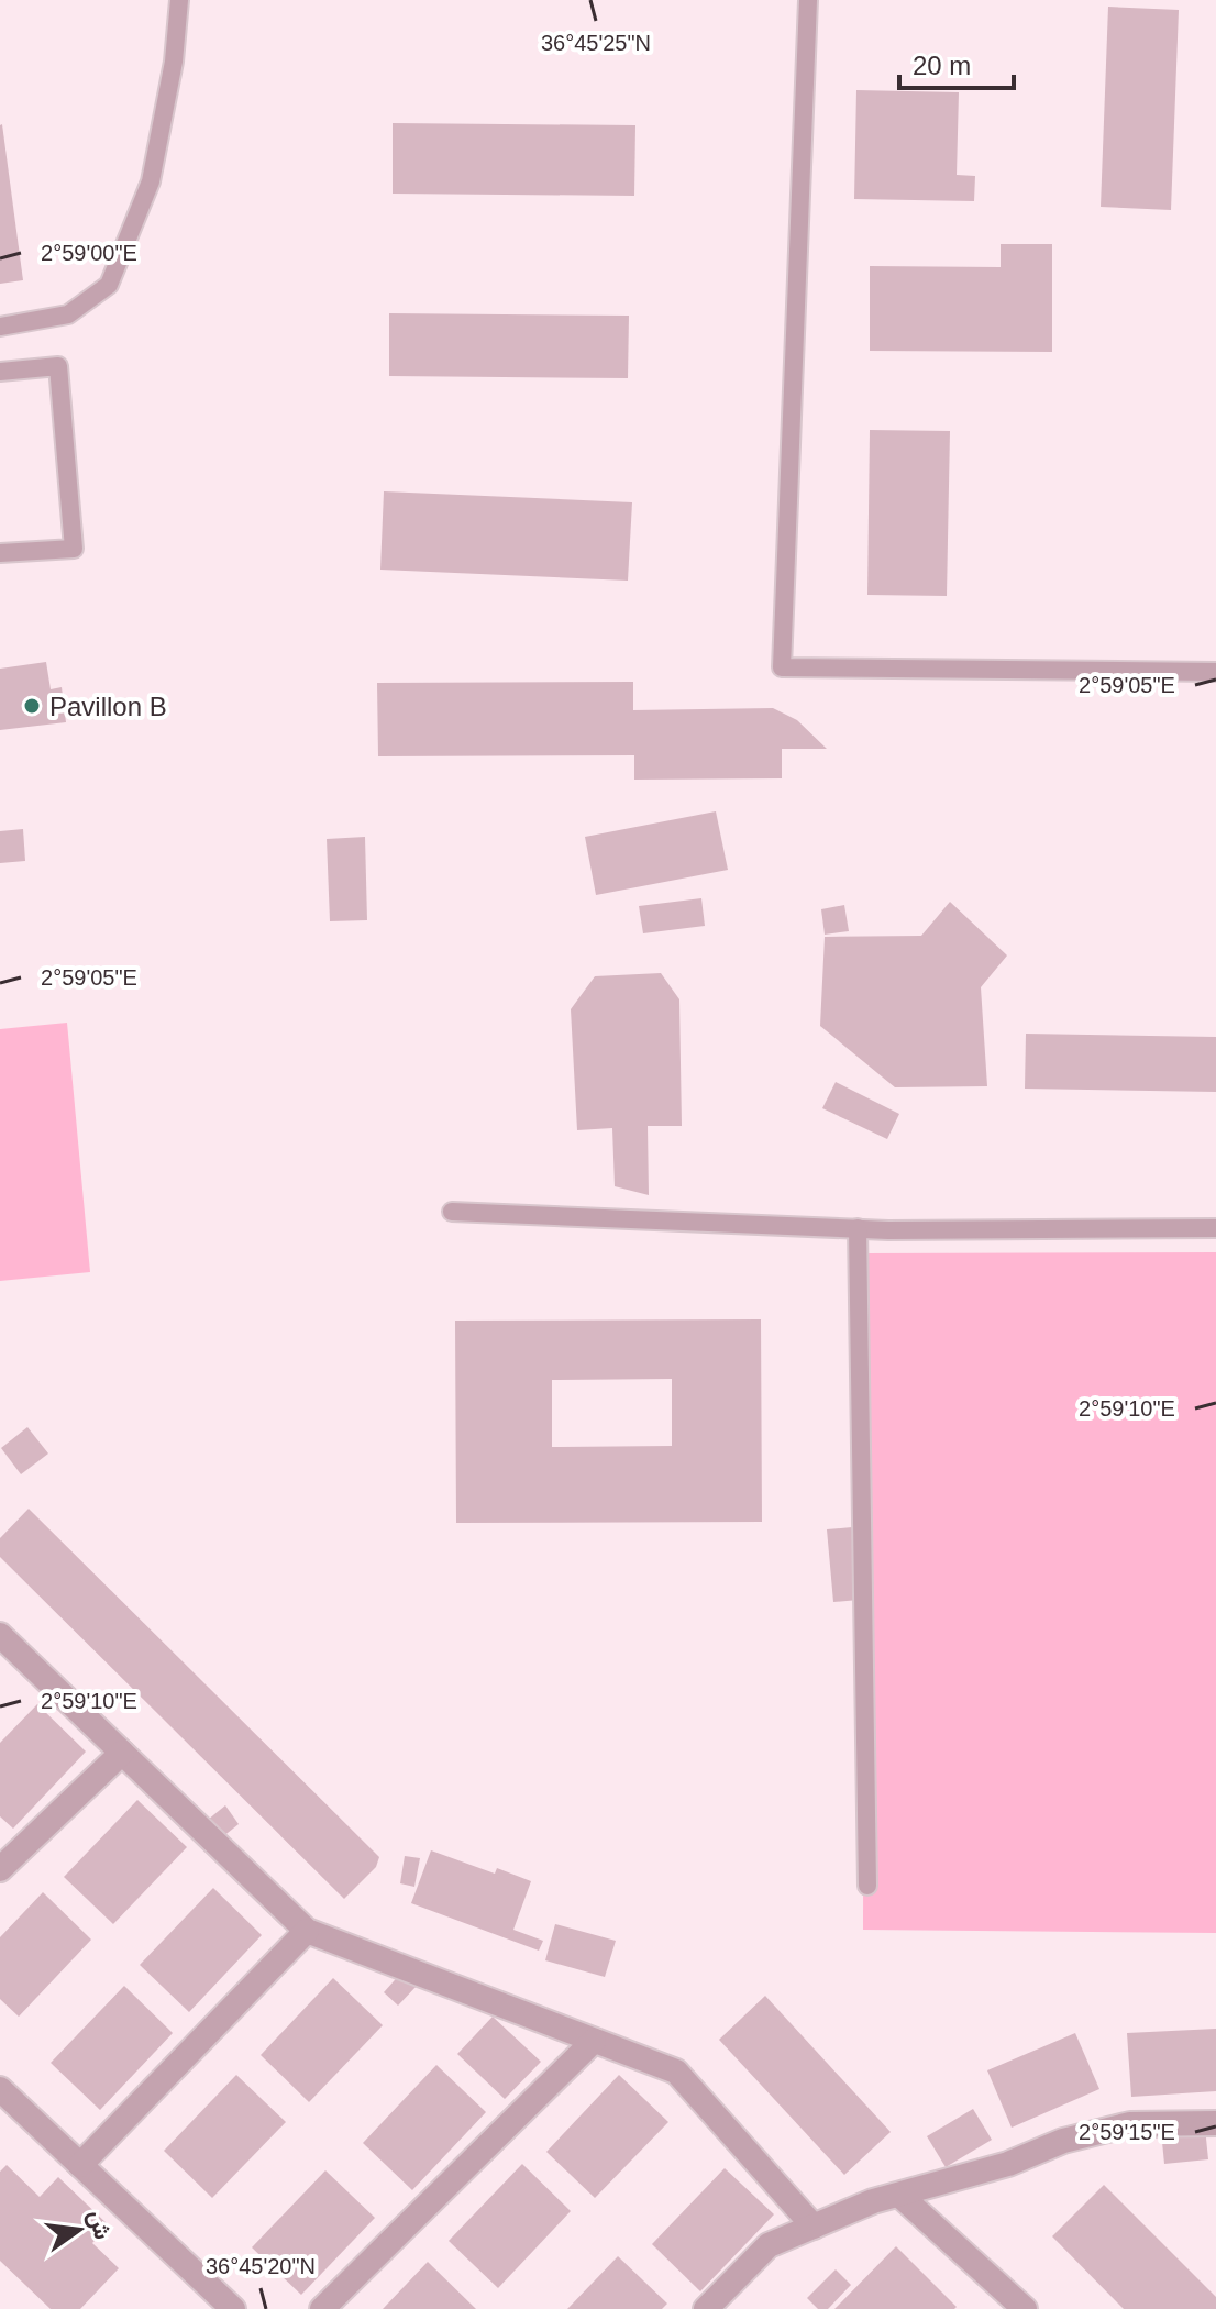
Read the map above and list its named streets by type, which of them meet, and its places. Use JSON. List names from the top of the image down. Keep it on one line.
{"places":["Pavillon B"],"scale_bar":"20 m","north":"right","coordinates":["36°45'25\"N","2°59'00\"E","2°59'05\"E","2°59'10\"E","2°59'15\"E","36°45'20\"N"]}
